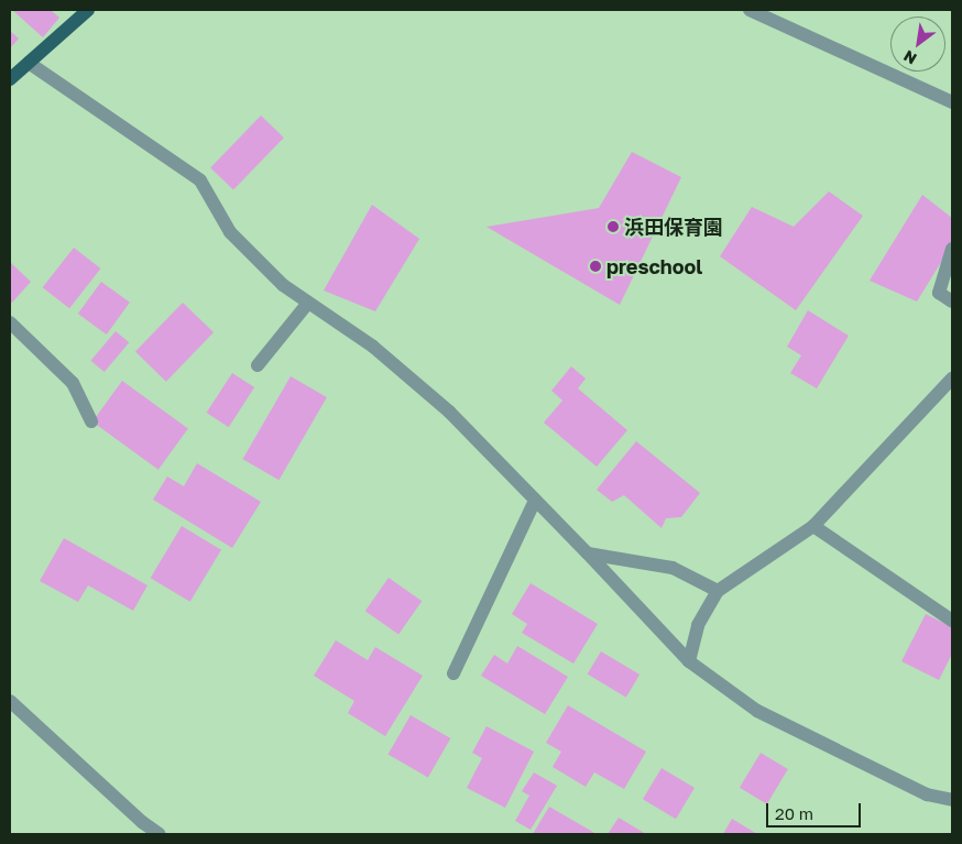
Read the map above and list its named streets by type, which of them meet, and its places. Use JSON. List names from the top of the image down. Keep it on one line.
{"places":["浜田保育園","preschool"],"scale_bar":"20 m","north":"bottom left"}
